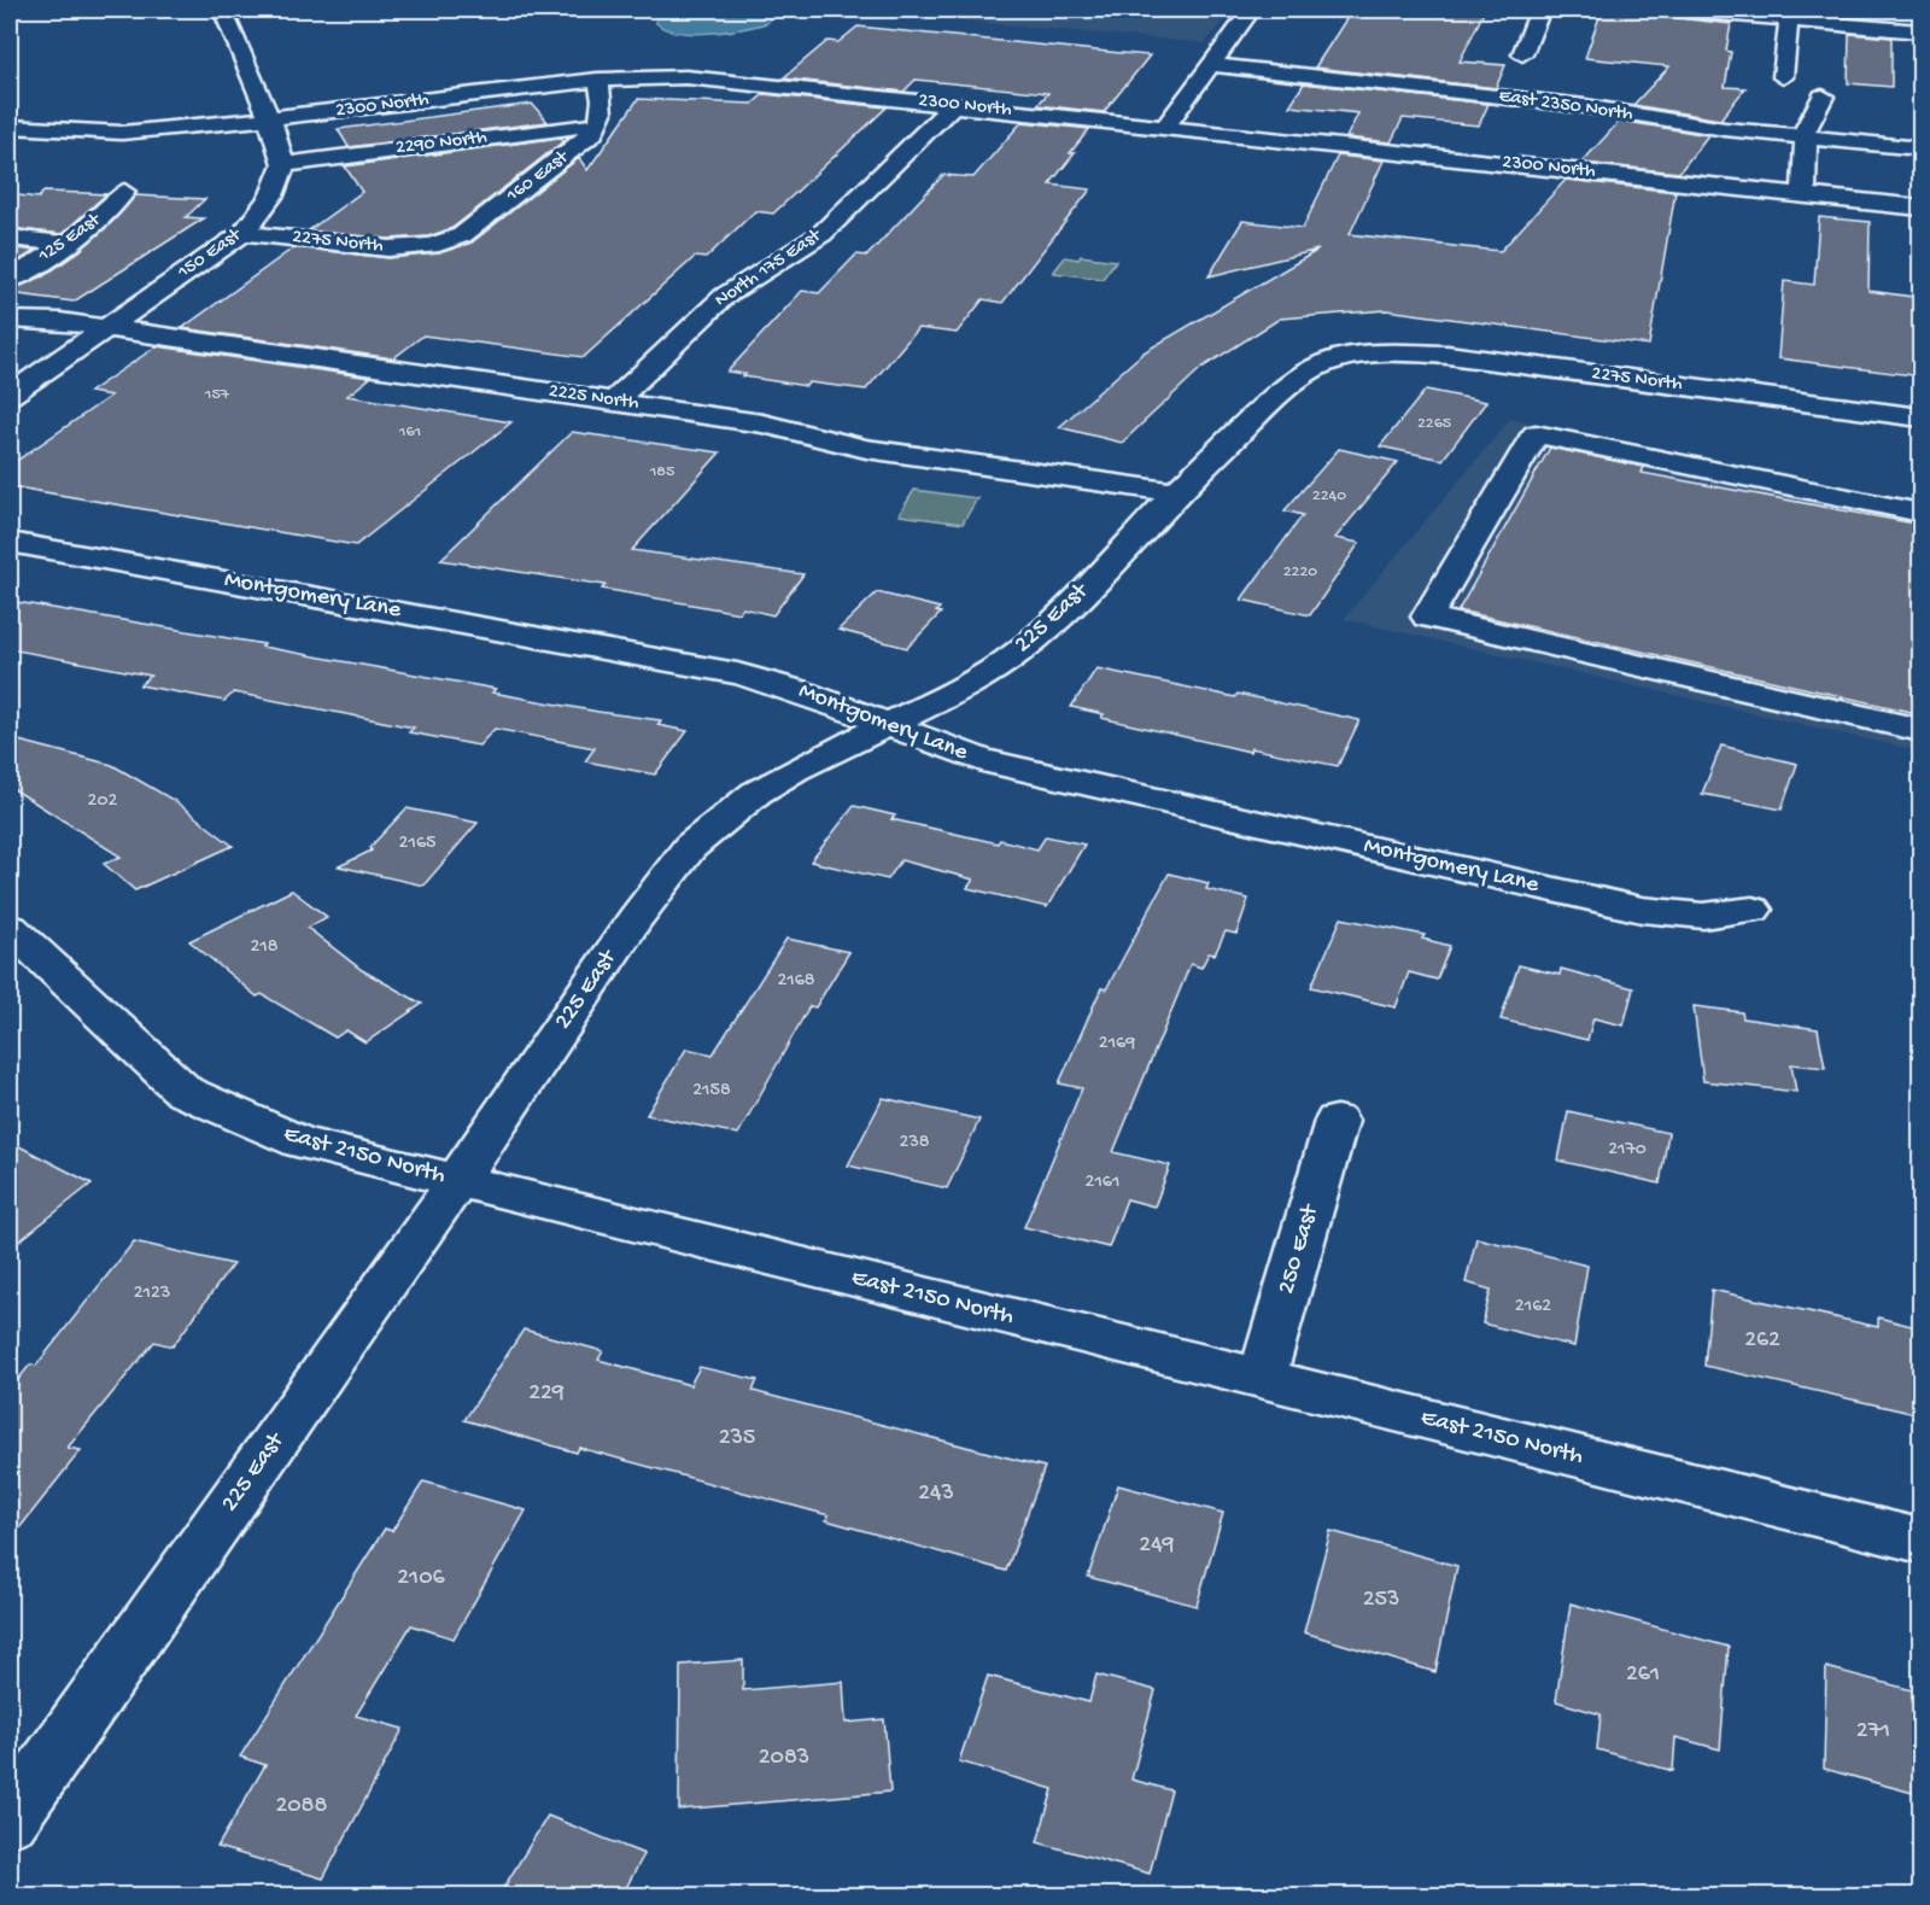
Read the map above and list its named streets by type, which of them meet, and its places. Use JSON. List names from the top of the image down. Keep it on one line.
{"streets":{"street":["2300 North","East 2350 North","2290 North","160 East","125 East","2275 North","150 East","North 175 East","2225 North","Montgomery Lane","225 East","East 2150 North","250 East"]},"crossings":[["2300 North","North 175 East"],["2290 North","160 East"],["2290 North","150 East"],["160 East","2275 North"],["2275 North","150 East"],["2275 North","225 East"],["150 East","2225 North"],["North 175 East","2225 North"],["2225 North","225 East"],["Montgomery Lane","225 East"],["225 East","East 2150 North"],["East 2150 North","250 East"]],"house_numbers":["157","2265","161","185","2240","2220","202","2165","218","2168","2169","2158","238","2170","2161","2123","2162","262","229","235","243","249","2106","253","261","271","2083","2088"]}
